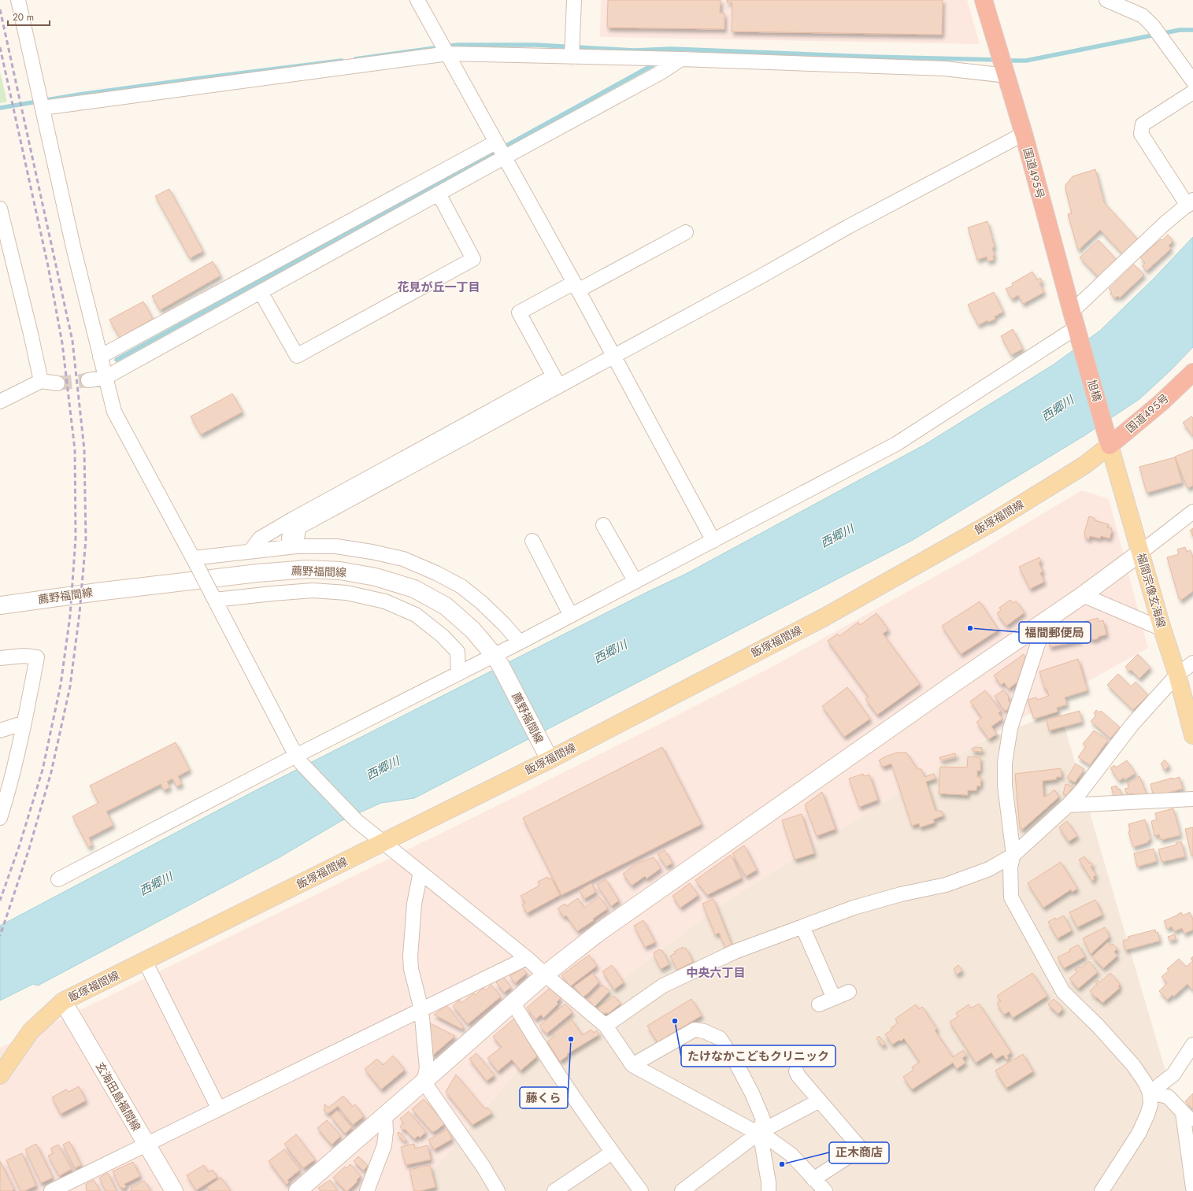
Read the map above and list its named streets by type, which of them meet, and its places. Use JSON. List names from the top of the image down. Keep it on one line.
{"streets":{"highway":["国道495号","旭橋"],"main road":["飯塚福間線","福間宗像玄海線"],"street":["薦野福間線","玄海田島福間線"]},"crossings":[["国道495号","旭橋"],["国道495号","飯塚福間線"],["国道495号","福間宗像玄海線"],["旭橋","飯塚福間線"],["旭橋","福間宗像玄海線"],["飯塚福間線","薦野福間線"],["飯塚福間線","福間宗像玄海線"],["飯塚福間線","玄海田島福間線"]],"districts":["花見が丘一丁目","中央六丁目"],"water":["西郷川"],"places":["福間郵便局","たけなかこどもクリニック","藤くら","正木商店"],"scale_bar":"20 m"}
